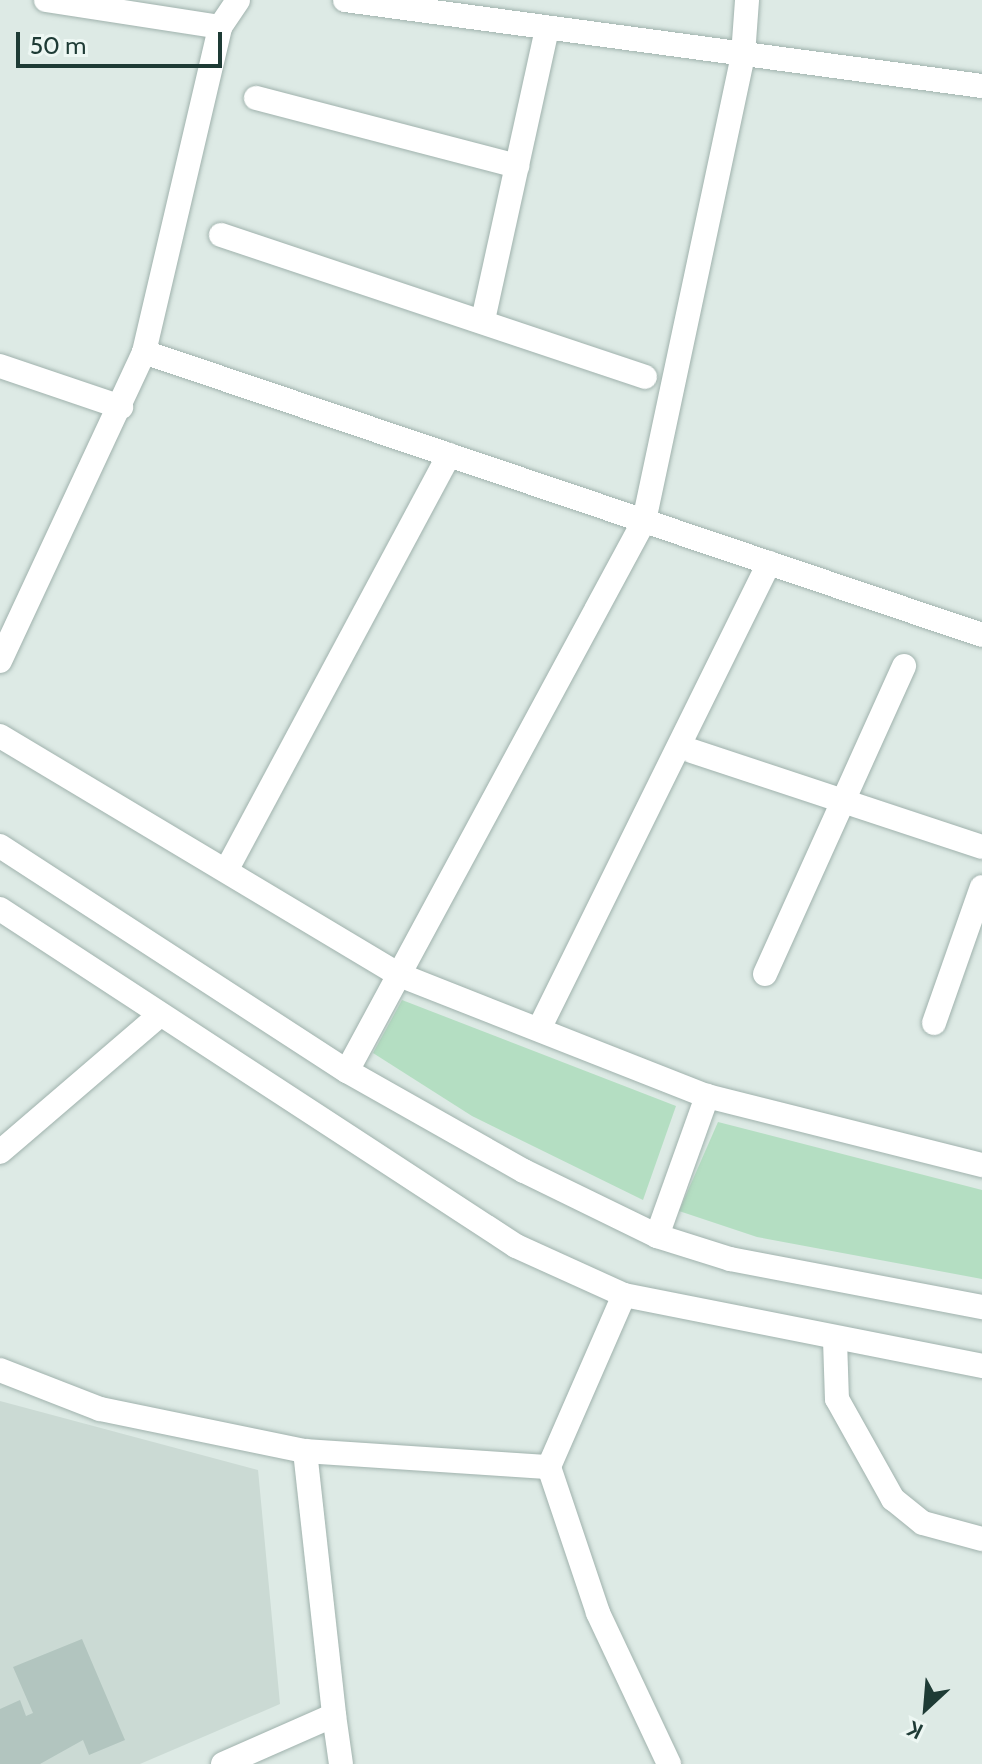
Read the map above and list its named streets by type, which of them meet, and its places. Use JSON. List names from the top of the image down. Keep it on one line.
{"scale_bar":"50 m","north":"bottom left"}
